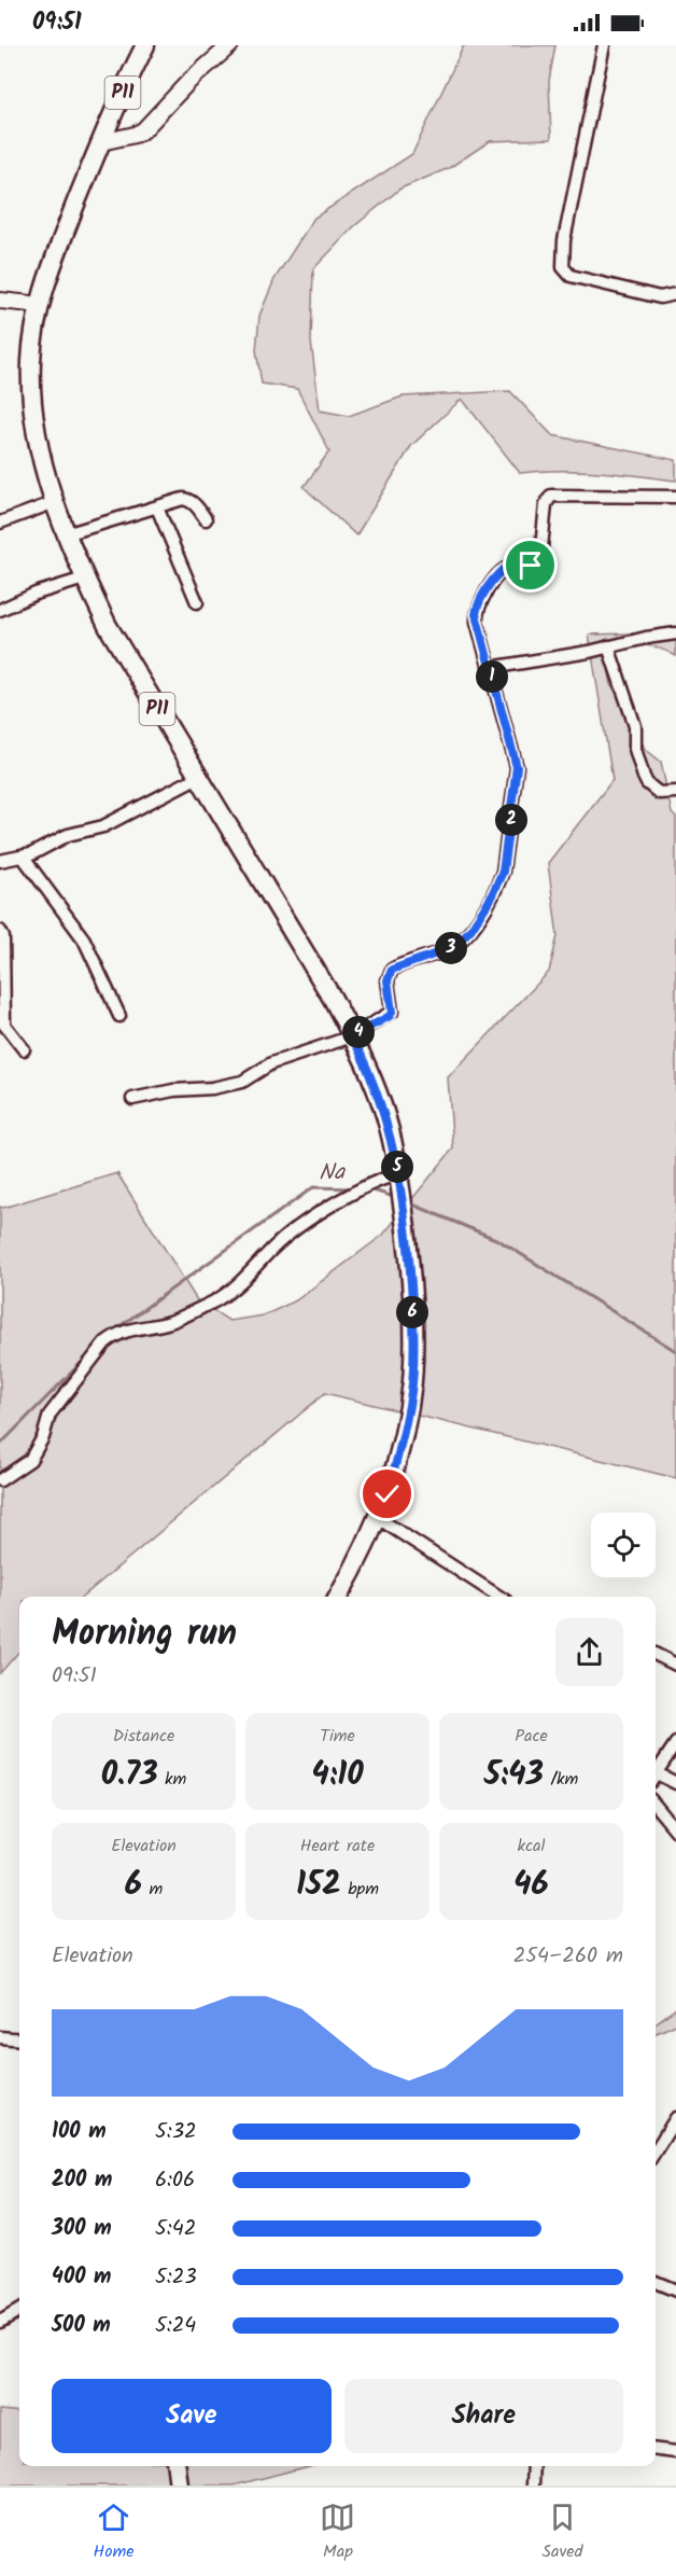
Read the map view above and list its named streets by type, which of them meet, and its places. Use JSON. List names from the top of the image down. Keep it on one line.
{"streets":{"main road":["P11"]},"water":["Na"],"page":{"status":"09:51","pins":["1","2","3","4","5","6"],"heading":["Morning run","09:51"],"stats":[["Distance","0.73 km"],["Time","4:10"],["Pace","5:43 /km"],["Elevation","6 m"],["Heart rate","152 bpm"],["kcal","46"]],"chart":["Elevation","254–260 m"],"list":[{"name":"100 m","note":"5:32"},{"name":"200 m","note":"6:06"},{"name":"300 m","note":"5:42"},{"name":"400 m","note":"5:23"},{"name":"500 m","note":"5:24"}],"buttons":["Save","Share"],"tabs":["Home","Map","Saved"]}}
